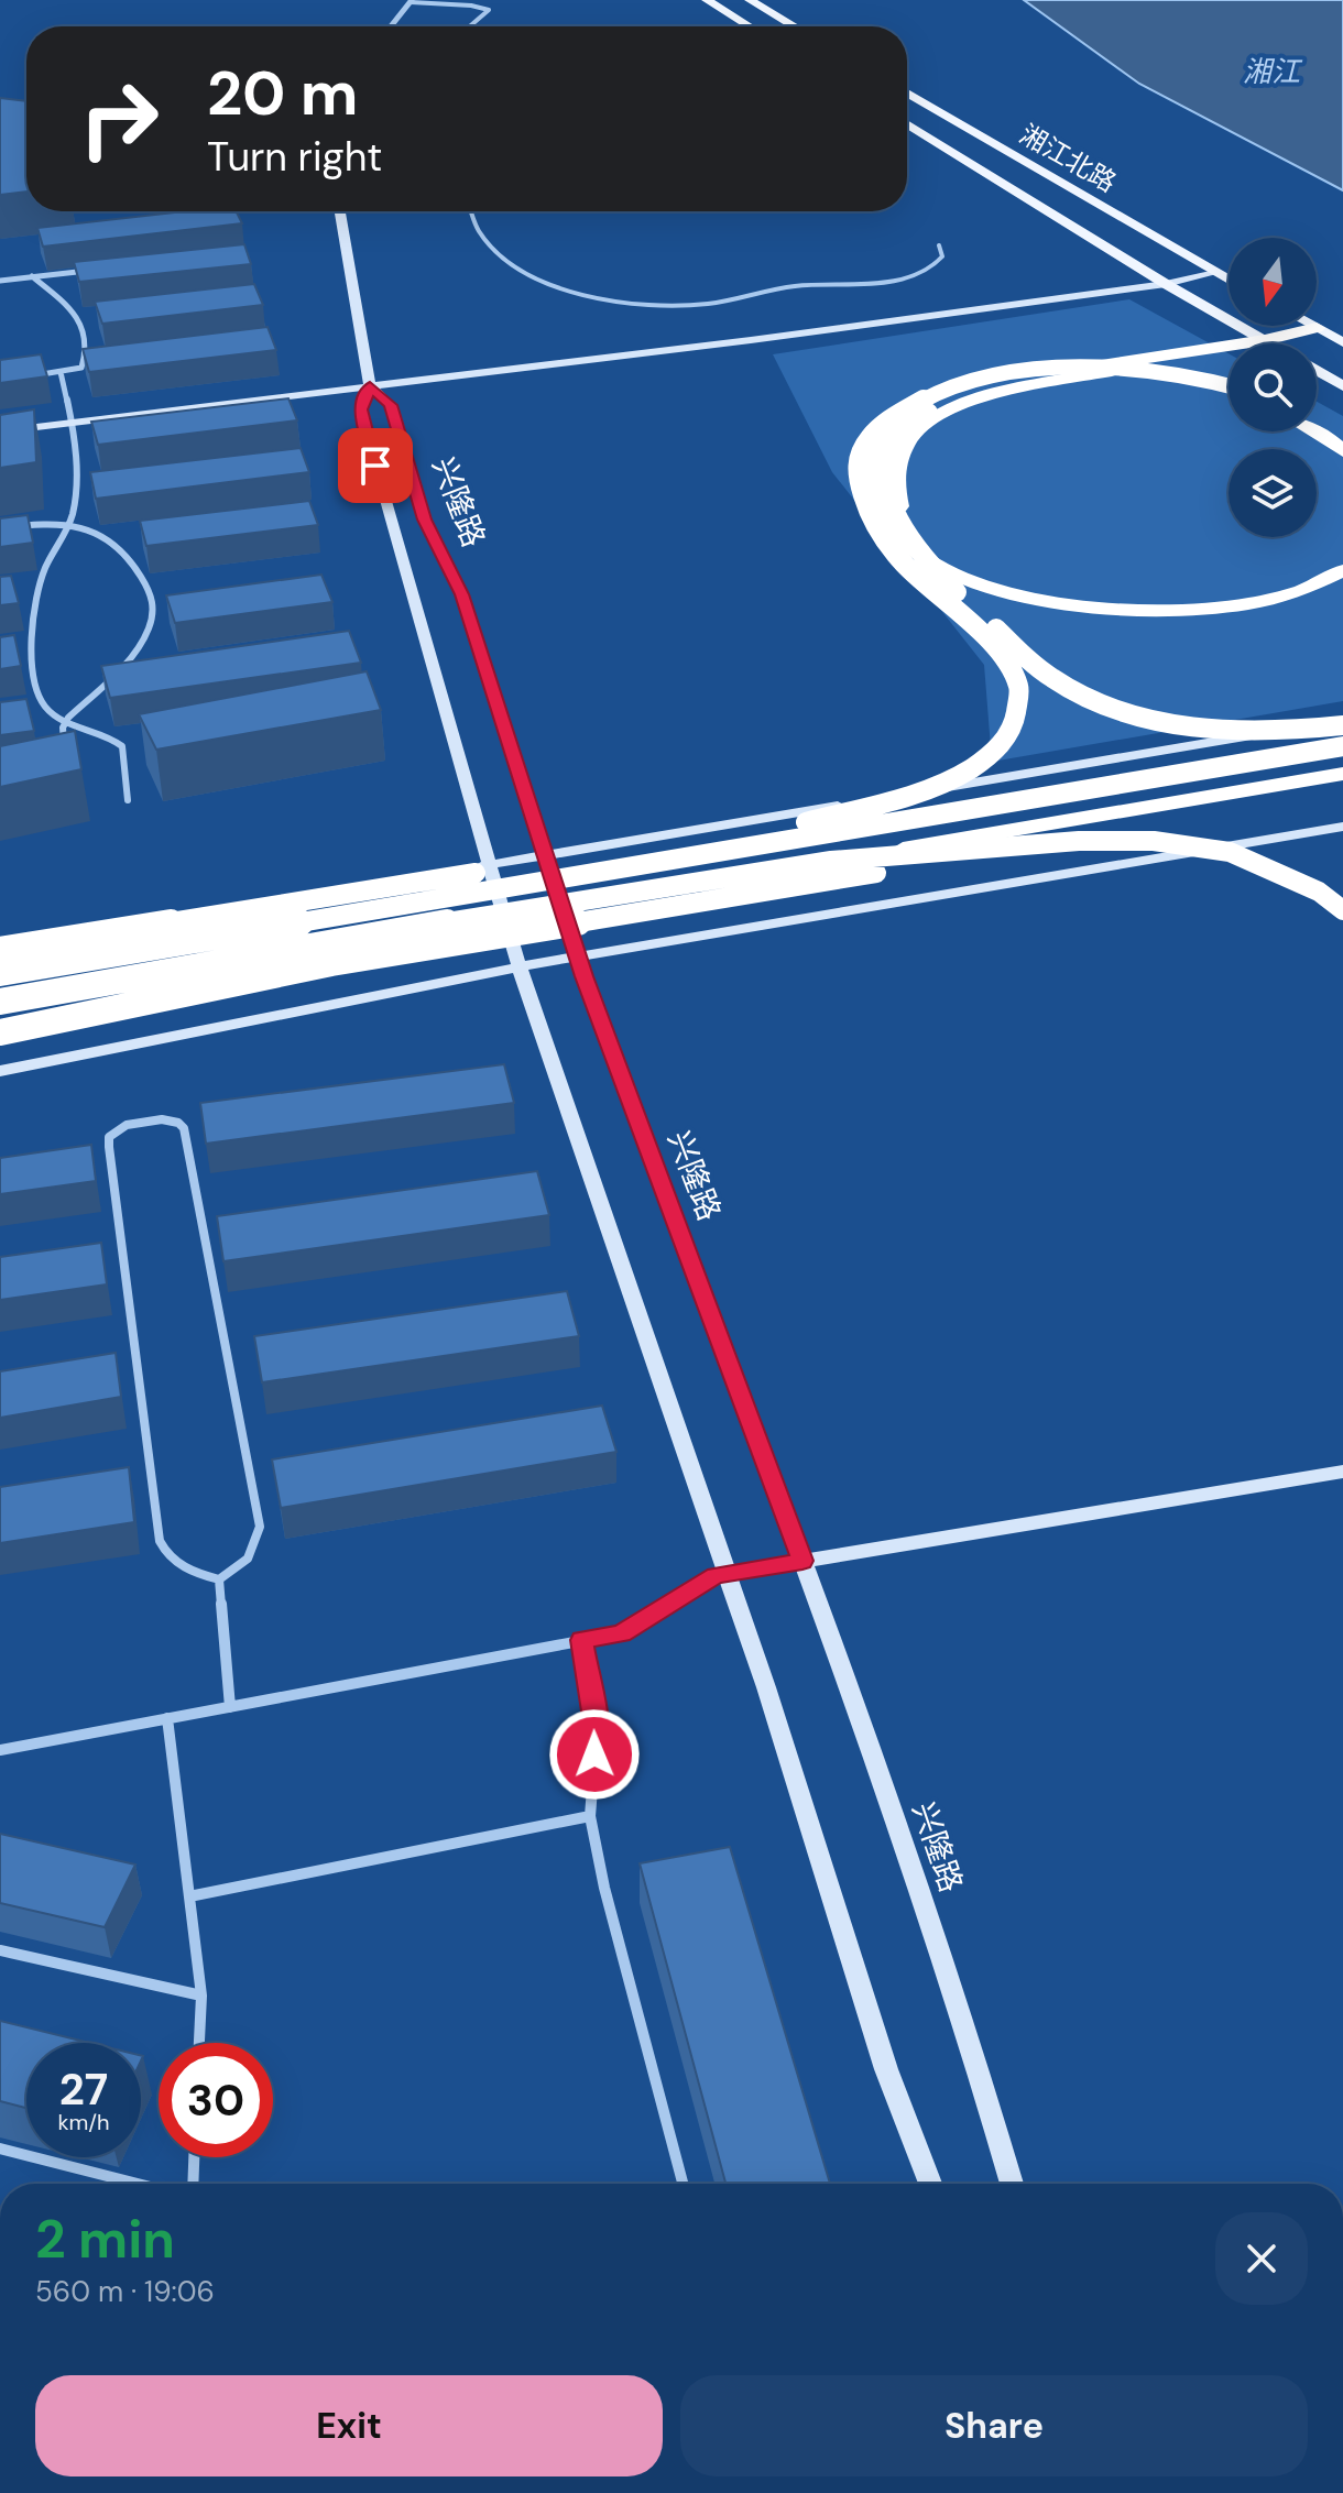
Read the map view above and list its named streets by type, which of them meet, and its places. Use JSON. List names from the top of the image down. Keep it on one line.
{"streets":{"main road":["湘江北路","兴隆路"]},"water":["湘江"],"north":"bottom","page":{"turn":["20 m","Turn right"],"speed":"27 km/h","limit":"30","heading":["2 min","560 m · 19:06"],"buttons":["Exit","Share"]}}
